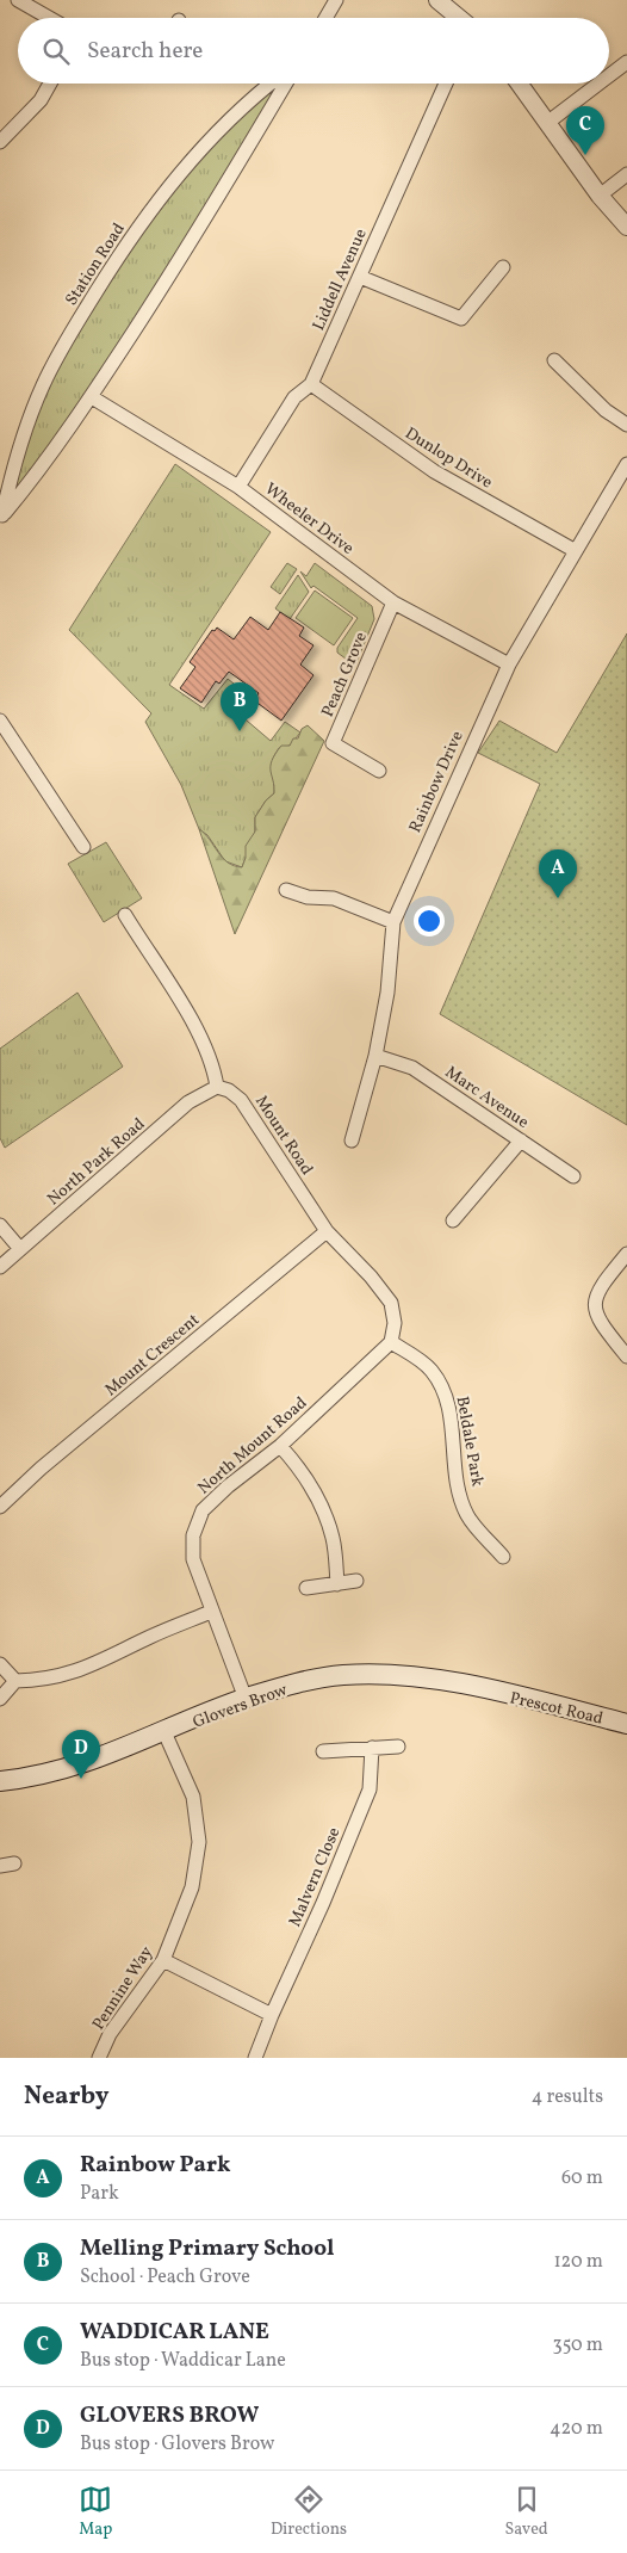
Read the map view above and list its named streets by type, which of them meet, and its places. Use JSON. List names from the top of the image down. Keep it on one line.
{"streets":{"main road":["Glovers Brow","Prescot Road"],"street":["Station Road","Liddell Avenue","Dunlop Drive","Wheeler Drive","Peach Grove","Rainbow Drive","Marc Avenue","Mount Road","North Park Road","Mount Crescent","Beldale Park","North Mount Road","Malvern Close","Pennine Way"]},"crossings":[["Station Road","Wheeler Drive"],["Liddell Avenue","Dunlop Drive"],["Liddell Avenue","Wheeler Drive"],["Dunlop Drive","Rainbow Drive"],["Wheeler Drive","Peach Grove"],["Wheeler Drive","Rainbow Drive"],["Rainbow Drive","Marc Avenue"],["Mount Road","North Park Road"],["Mount Road","Mount Crescent"],["Mount Road","Beldale Park"],["Mount Road","North Mount Road"],["Beldale Park","North Mount Road"],["North Mount Road","Glovers Brow"],["Glovers Brow","Prescot Road"],["Glovers Brow","Pennine Way"]],"page":{"search":"Search here","pins":["C","B","A","D"],"heading":["Nearby","4 results"],"list":[{"mark":"A","name":"Rainbow Park","note":"Park","value":"60 m"},{"mark":"B","name":"Melling Primary School","note":"School · Peach Grove","value":"120 m"},{"mark":"C","name":"WADDICAR LANE","note":"Bus stop · Waddicar Lane","value":"350 m"},{"mark":"D","name":"GLOVERS BROW","note":"Bus stop · Glovers Brow","value":"420 m"}],"nav":["Map","Directions","Saved"]}}
